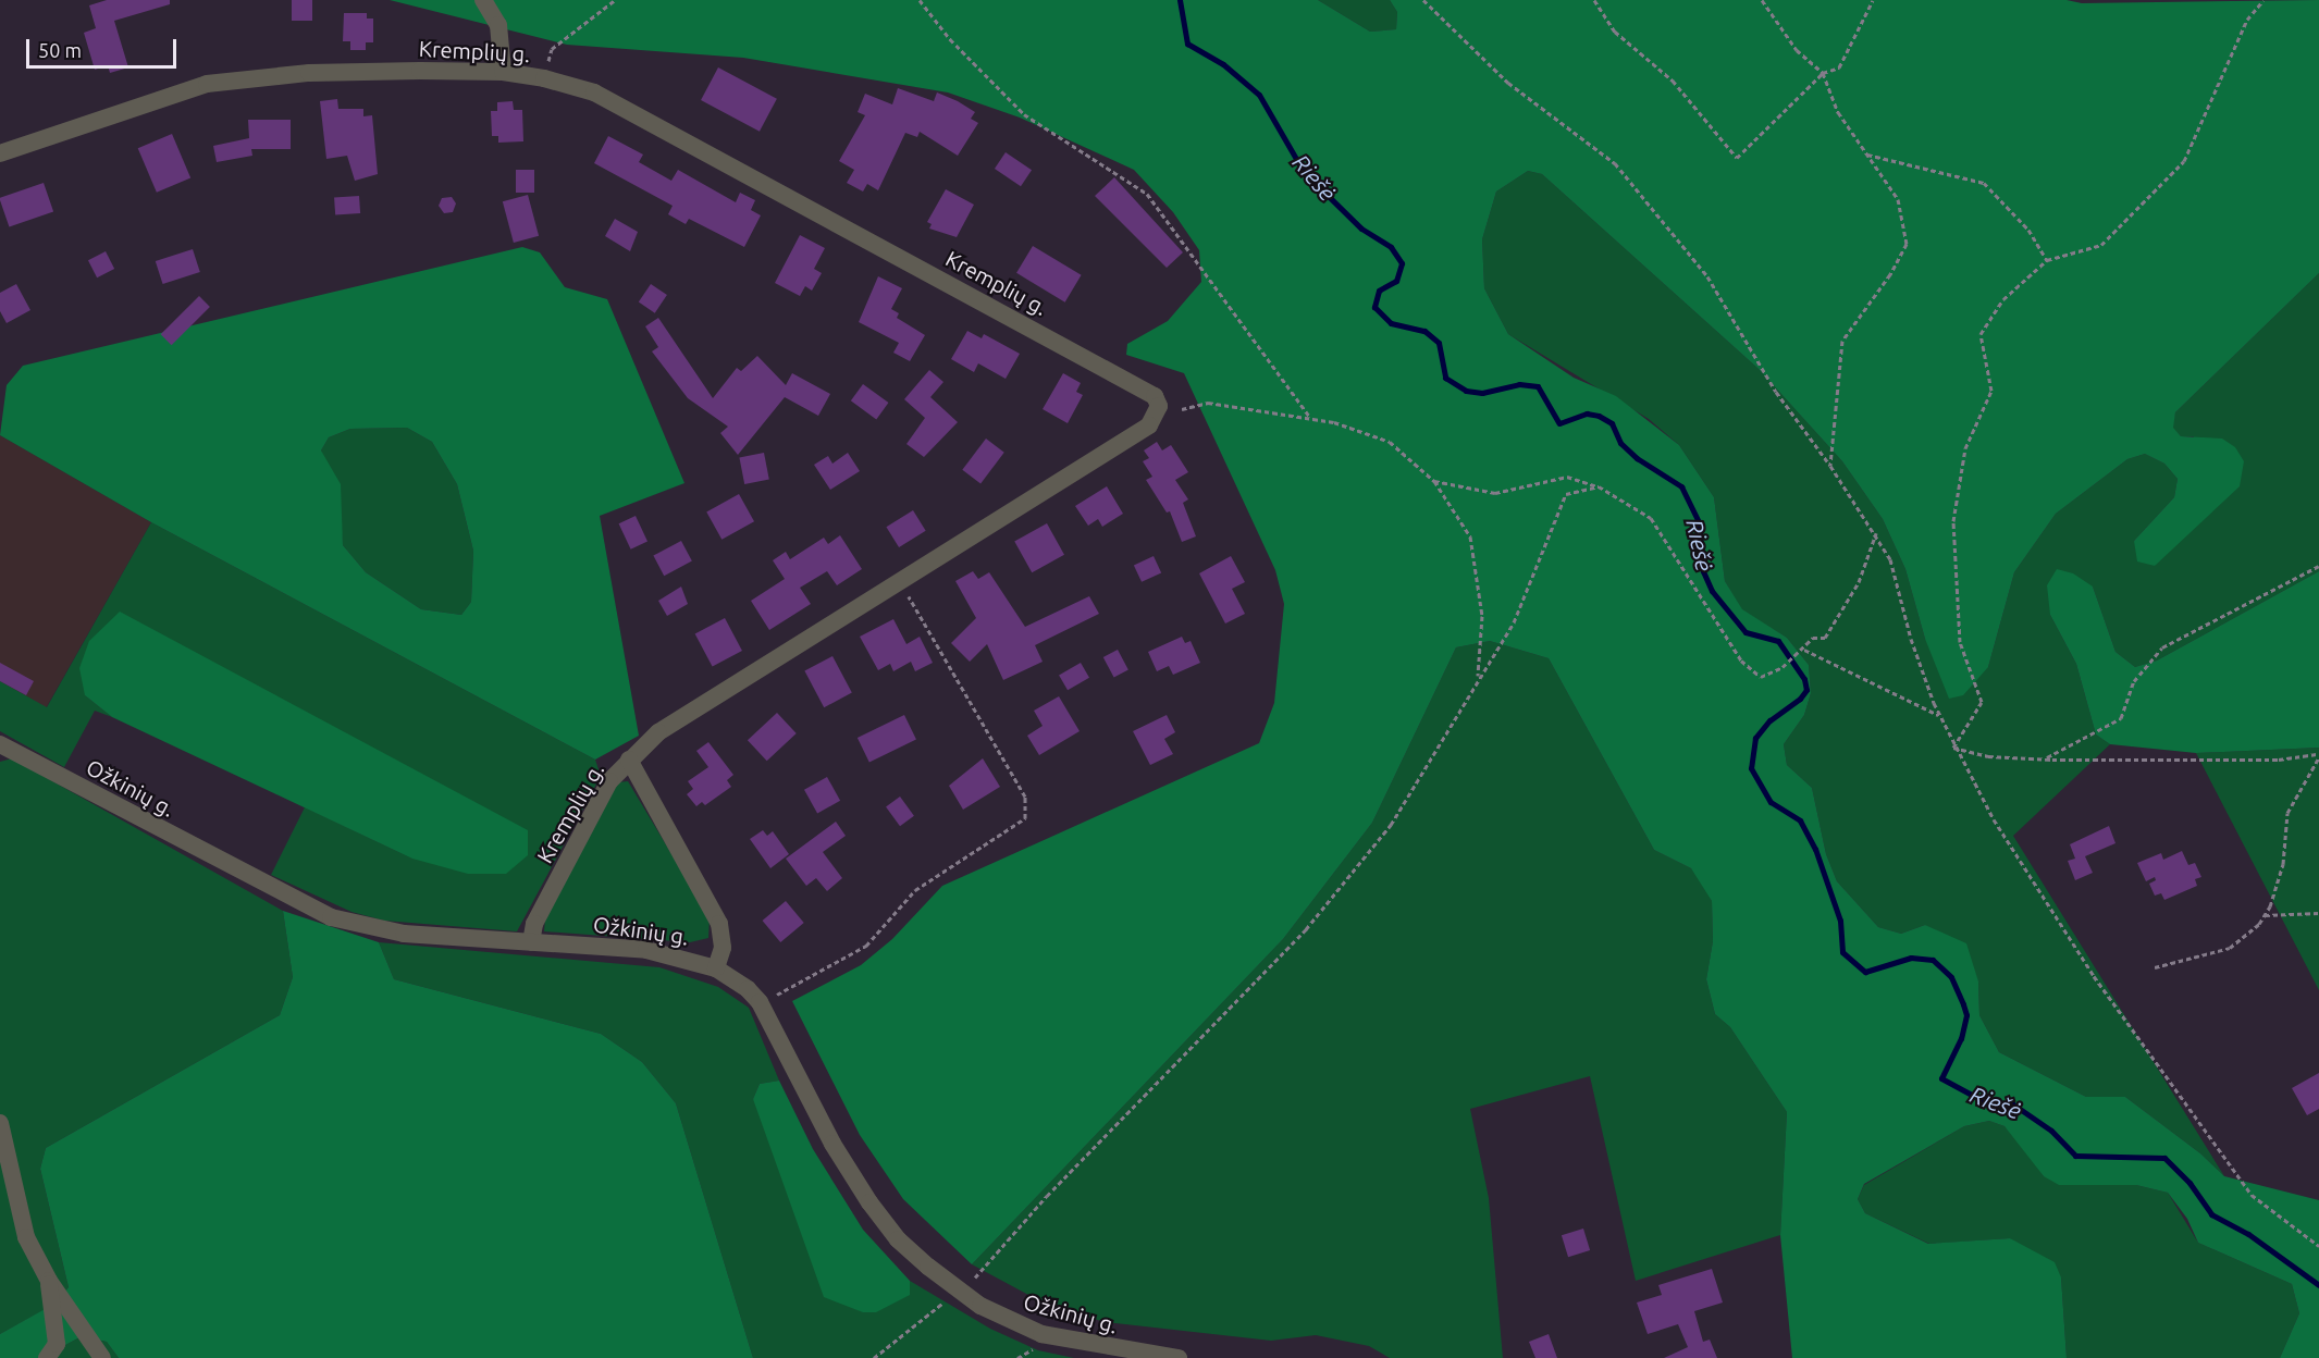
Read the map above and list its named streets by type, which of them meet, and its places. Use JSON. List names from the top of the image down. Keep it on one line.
{"streets":{"street":["Kremplių g.","Ožkinių g."]},"crossings":[["Kremplių g.","Ožkinių g."]],"water":["Riešė"],"scale_bar":"50 m"}
